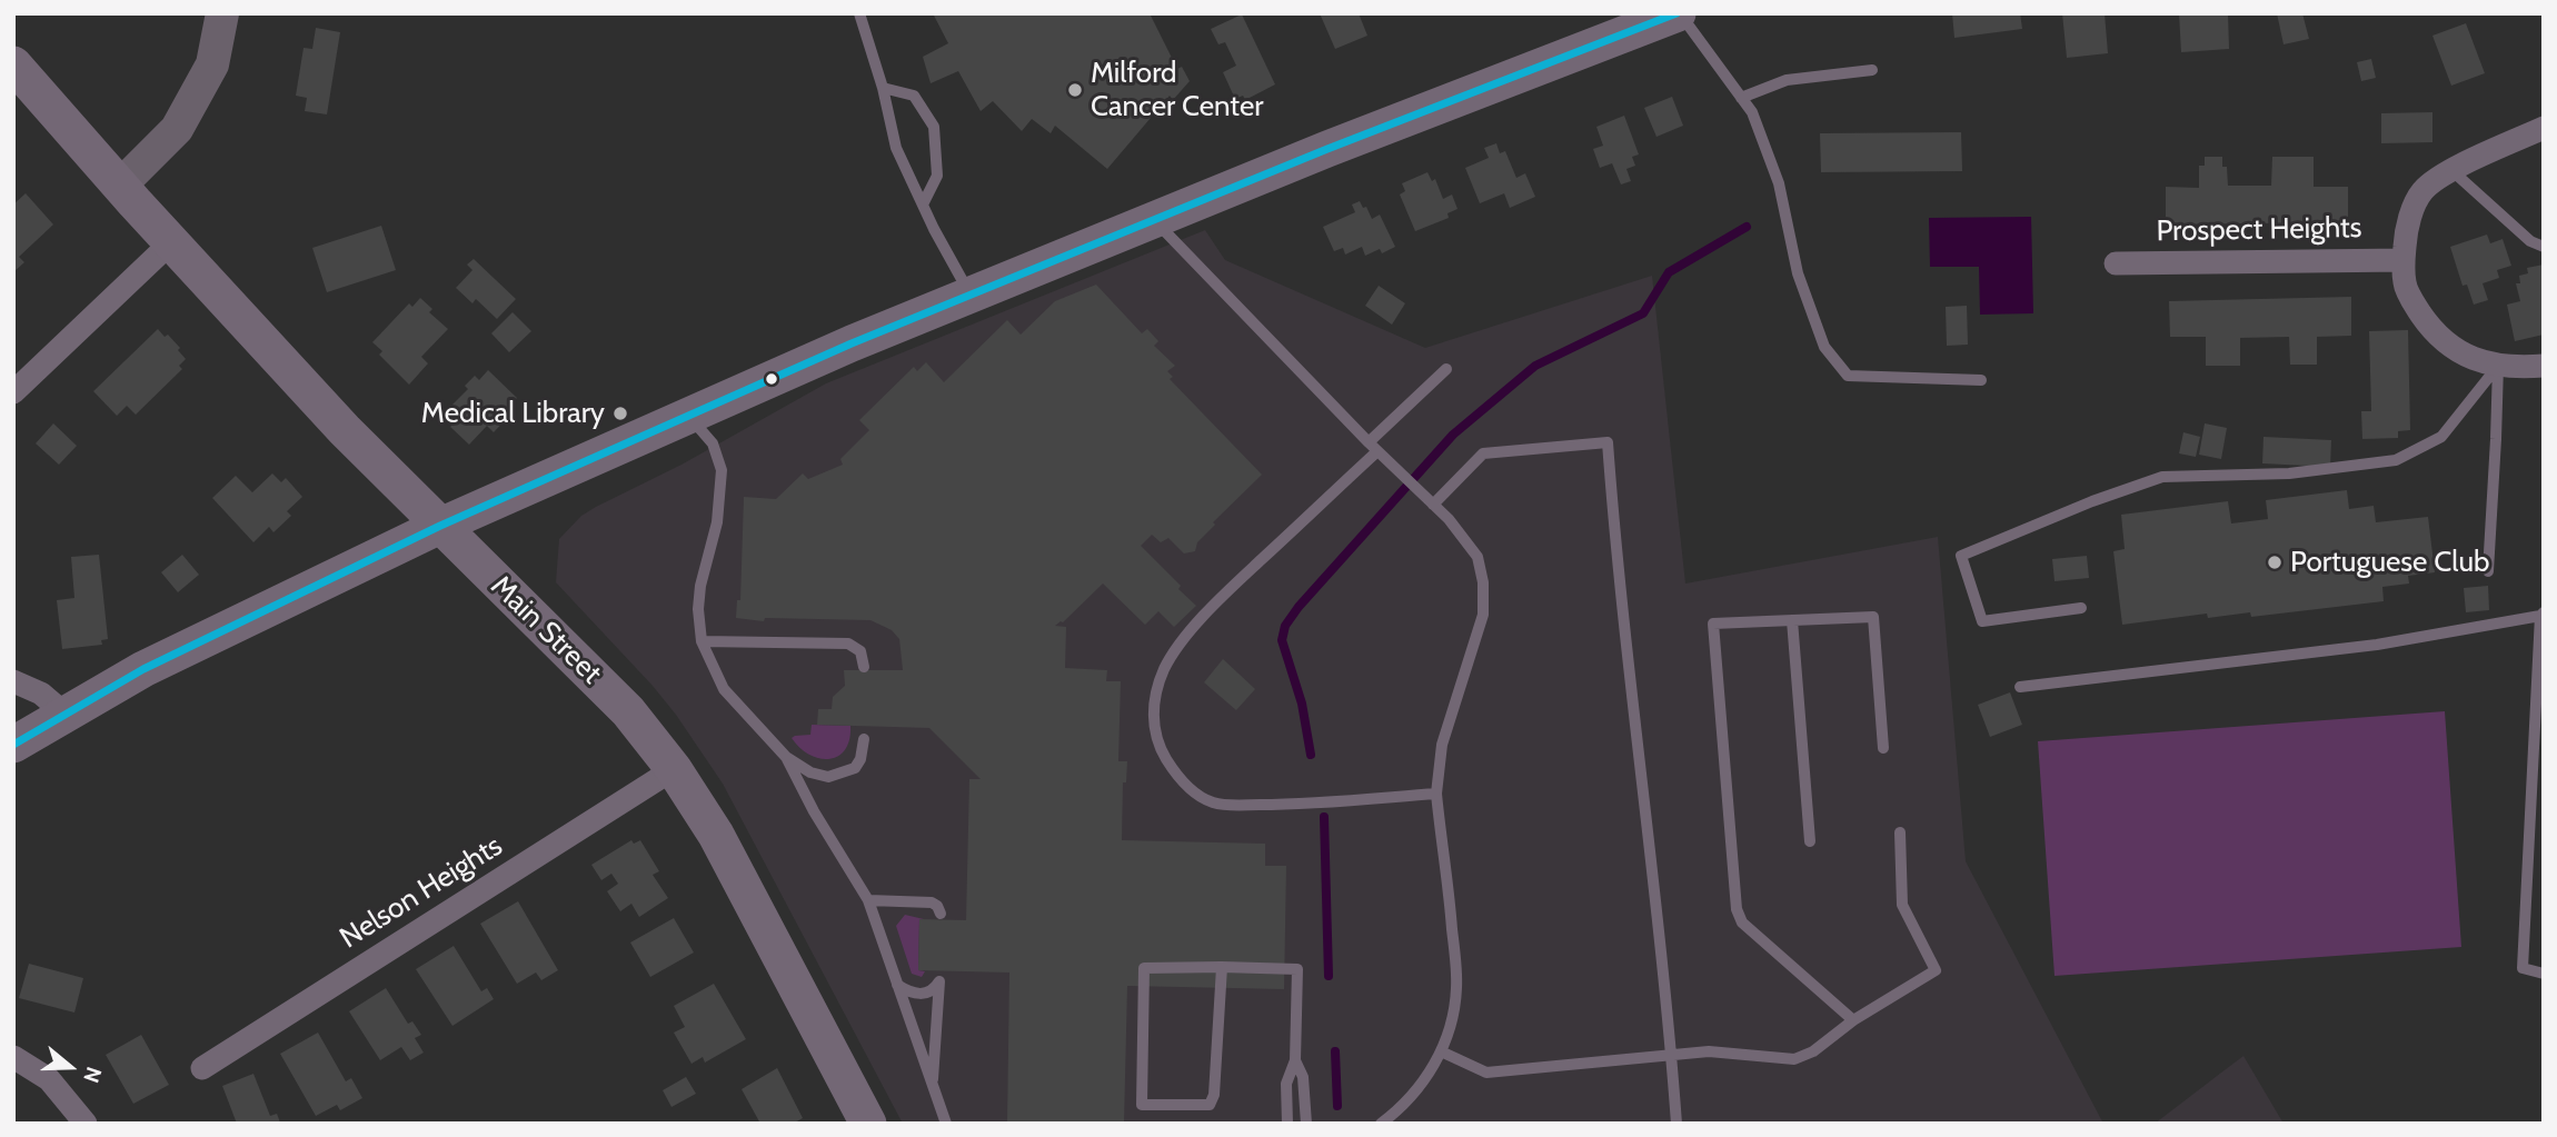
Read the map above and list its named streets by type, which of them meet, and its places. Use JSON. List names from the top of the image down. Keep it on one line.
{"streets":{"main road":["Main Street"],"street":["Prospect Heights","Nelson Heights"]},"crossings":[["Main Street","Nelson Heights"]],"places":["Milford Cancer Center","Medical Library","Portuguese Club"],"north":"right"}
